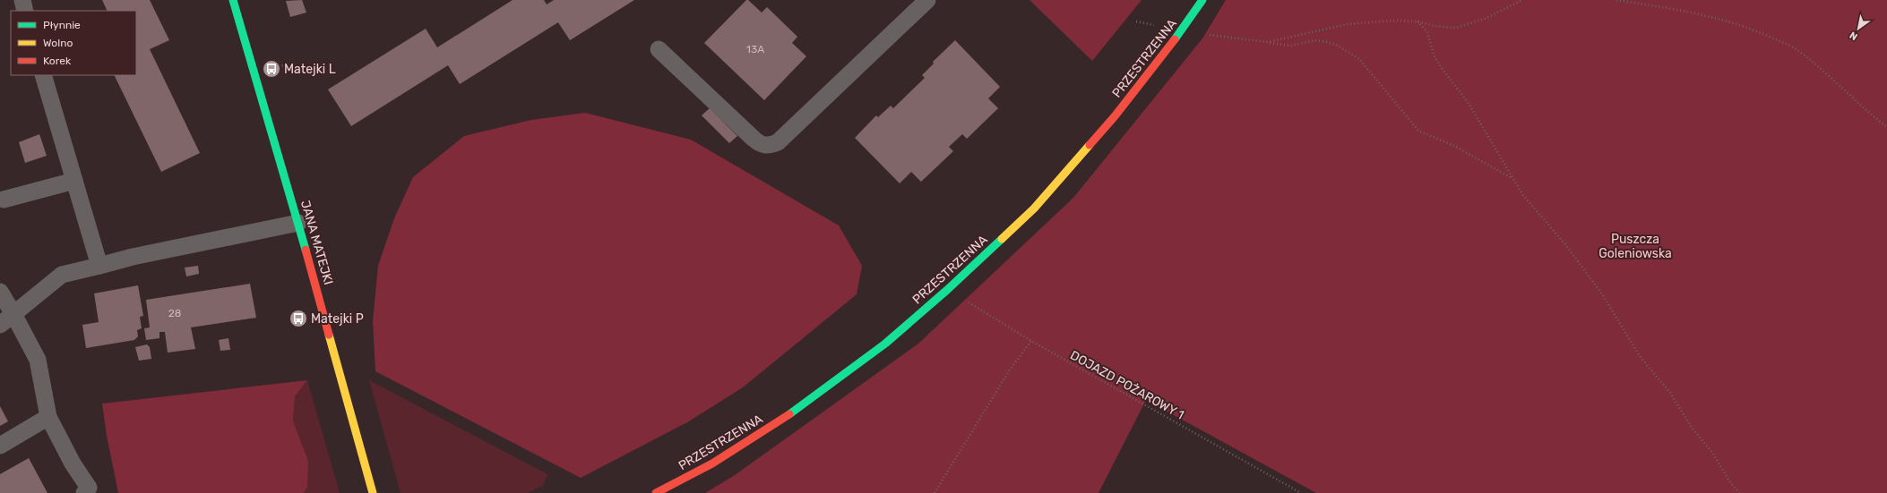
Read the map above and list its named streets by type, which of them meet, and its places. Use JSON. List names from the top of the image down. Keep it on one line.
{"streets":{"street":["PRZESTRZENNA","JANA MATEJKI"],"path":["DOJAZD POŻAROWY 1"]},"crossings":[["PRZESTRZENNA","DOJAZD POŻAROWY 1"]],"parks":["Puszcza Goleniowska"],"places":{"bus stop":["Matejki L","Matejki P"]},"house_numbers":["13A","28"],"legend":["Płynnie","Wolno","Korek"],"north":"bottom left"}
